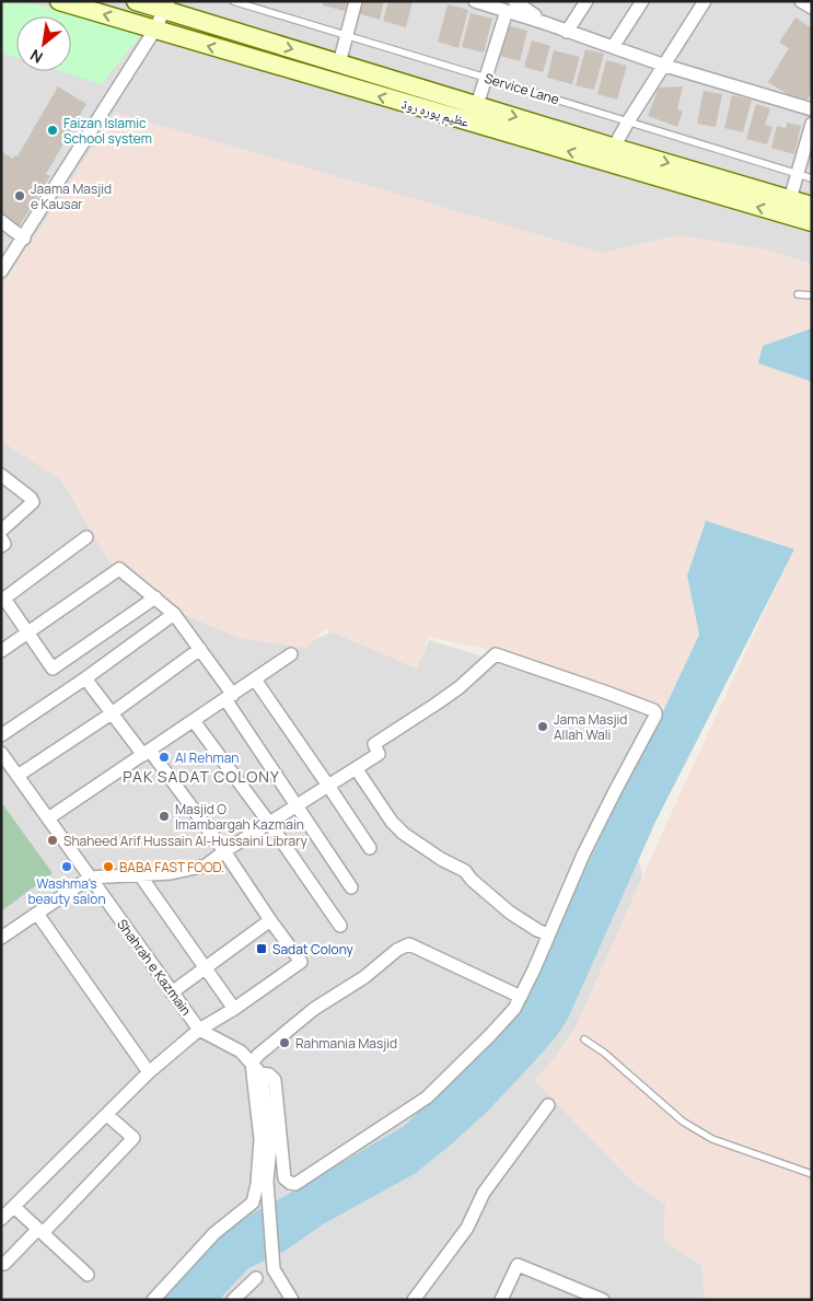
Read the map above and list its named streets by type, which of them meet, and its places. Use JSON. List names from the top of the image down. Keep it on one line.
{"streets":{"main road":["عظیم پورہ روڈ"],"street":["Shahrah e Kazmain"],"lane":["Service Lane"]},"districts":["PAK SADAT COLONY"],"places":{"other":["Faizan Islamic School system","Jaama Masjid e Kausar","Jama Masjid Allah Wali","Al Rehman","Masjid O Imambargah Kazmain","Shaheed Arif Hussain Al-Hussaini Library","Washma's beauty salon","BABA FAST FOOD.","Rahmania Masjid"],"transit":["Sadat Colony"]},"north":"bottom left"}
